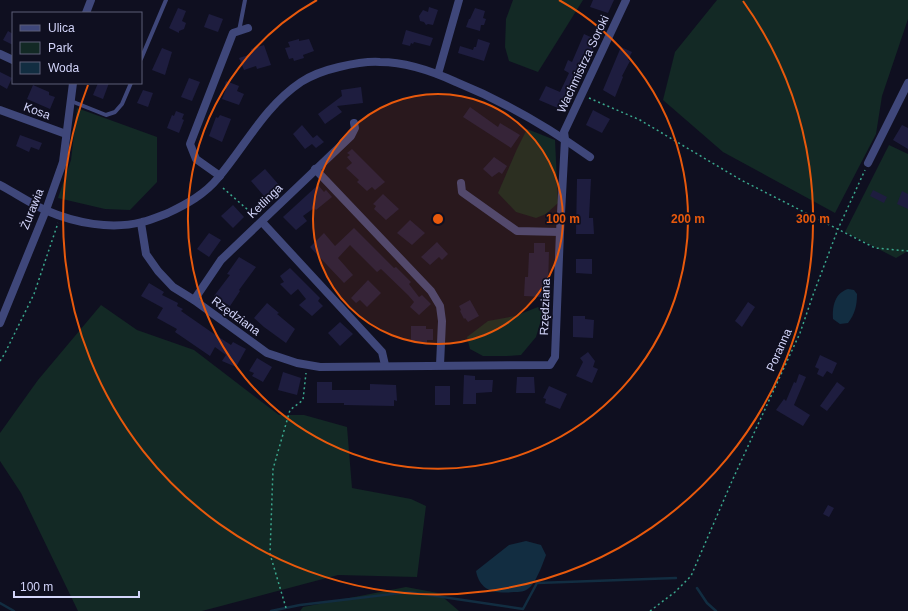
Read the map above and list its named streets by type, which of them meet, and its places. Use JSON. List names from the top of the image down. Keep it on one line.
{"streets":{"street":["Wachmistrza Soroki","Kosa","Ketlinga","Żurawia","Rzędziana"],"path":["Poranna"]},"crossings":[["Wachmistrza Soroki","Rzędziana"],["Kosa","Żurawia"],["Ketlinga","Rzędziana"]],"legend":["Ulica","Park","Woda"],"scale_bar":"100 m","rings":["100 m","200 m","300 m"]}
